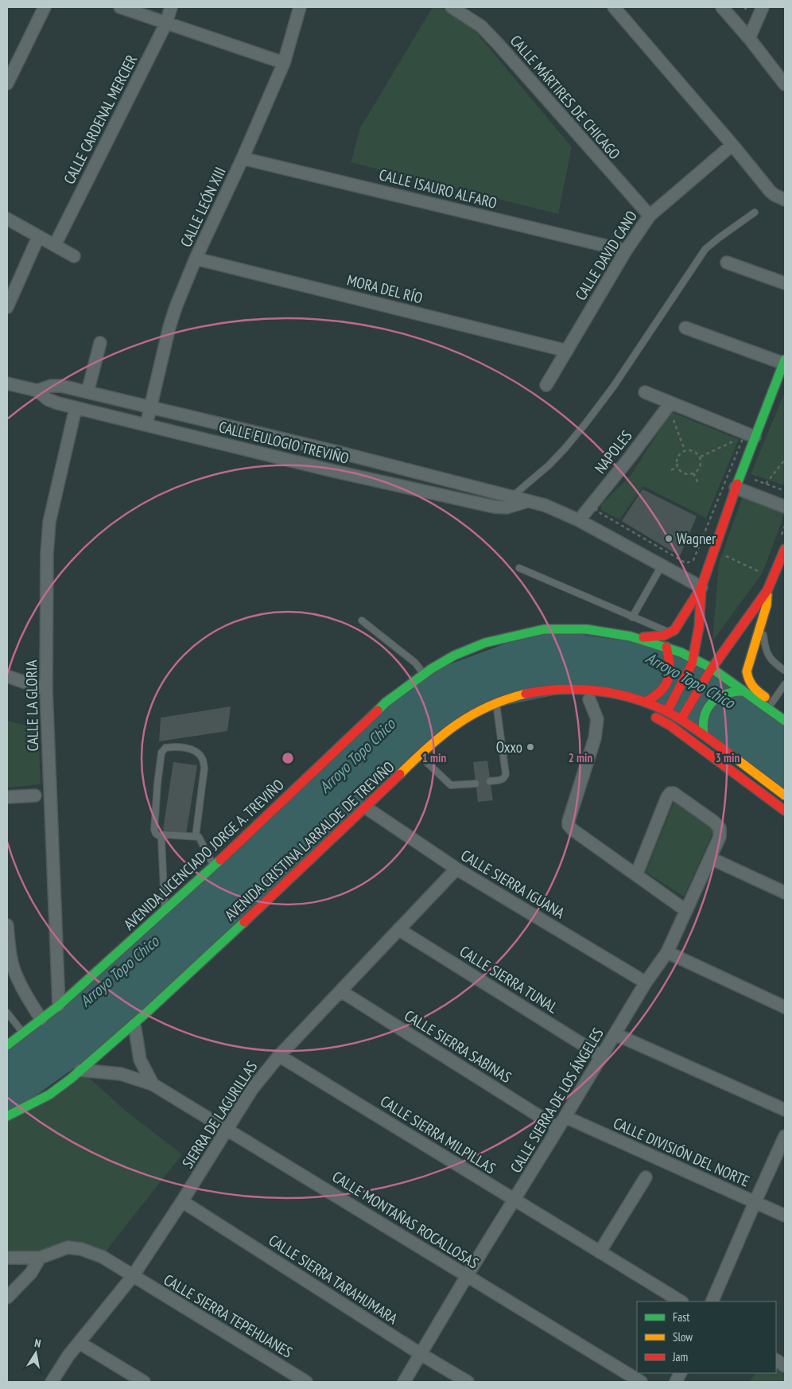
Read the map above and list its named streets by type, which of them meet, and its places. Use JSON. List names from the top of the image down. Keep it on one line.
{"streets":{"main road":["AVENIDA CRISTINA LARRALDE DE TREVIÑO","AVENIDA LICENCIADO JORGE A. TREVIÑO"],"street":["CALLE MÁRTIRES DE CHICAGO","CALLE CARDENAL MERCIER","CALLE ISAURO ALFARO","CALLE LEÓN XIII","CALLE DAVID CANO","MORA DEL RÍO","CALLE EULOGIO TREVIÑO","NAPOLES","CALLE LA GLORIA","CALLE SIERRA IGUANA","CALLE SIERRA TUNAL","CALLE SIERRA SABINAS","CALLE SIERRA DE LOS ÁNGELES","SIERRA DE LAGURILLAS","CALLE SIERRA MILPILLAS","CALLE DIVISIÓN DEL NORTE","CALLE MONTAÑAS ROCALLOSAS","CALLE SIERRA TARAHUMARA","CALLE SIERRA TEPEHUANES"]},"crossings":[["CALLE MÁRTIRES DE CHICAGO","CALLE DAVID CANO"],["CALLE ISAURO ALFARO","CALLE LEÓN XIII"],["CALLE ISAURO ALFARO","CALLE DAVID CANO"],["CALLE LEÓN XIII","MORA DEL RÍO"],["CALLE LEÓN XIII","CALLE EULOGIO TREVIÑO"],["CALLE DAVID CANO","MORA DEL RÍO"],["CALLE EULOGIO TREVIÑO","NAPOLES"],["CALLE EULOGIO TREVIÑO","CALLE LA GLORIA"],["CALLE LA GLORIA","AVENIDA LICENCIADO JORGE A. TREVIÑO"],["AVENIDA CRISTINA LARRALDE DE TREVIÑO","CALLE SIERRA IGUANA"],["AVENIDA CRISTINA LARRALDE DE TREVIÑO","CALLE MONTAÑAS ROCALLOSAS"],["CALLE SIERRA IGUANA","CALLE SIERRA DE LOS ÁNGELES"],["CALLE SIERRA IGUANA","SIERRA DE LAGURILLAS"],["CALLE SIERRA TUNAL","CALLE SIERRA DE LOS ÁNGELES"],["CALLE SIERRA TUNAL","SIERRA DE LAGURILLAS"],["CALLE SIERRA SABINAS","CALLE SIERRA DE LOS ÁNGELES"],["CALLE SIERRA SABINAS","SIERRA DE LAGURILLAS"],["CALLE SIERRA DE LOS ÁNGELES","CALLE SIERRA MILPILLAS"],["CALLE SIERRA DE LOS ÁNGELES","CALLE DIVISIÓN DEL NORTE"],["CALLE SIERRA DE LOS ÁNGELES","CALLE MONTAÑAS ROCALLOSAS"],["CALLE SIERRA DE LOS ÁNGELES","CALLE SIERRA TARAHUMARA"],["SIERRA DE LAGURILLAS","CALLE SIERRA MILPILLAS"],["SIERRA DE LAGURILLAS","CALLE MONTAÑAS ROCALLOSAS"],["SIERRA DE LAGURILLAS","CALLE SIERRA TARAHUMARA"],["SIERRA DE LAGURILLAS","CALLE SIERRA TEPEHUANES"]],"water":["Arroyo Topo Chico"],"places":["Wagner","Oxxo"],"legend":["Fast","Slow","Jam"],"north":"top","rings":["1 min","2 min","3 min"]}
